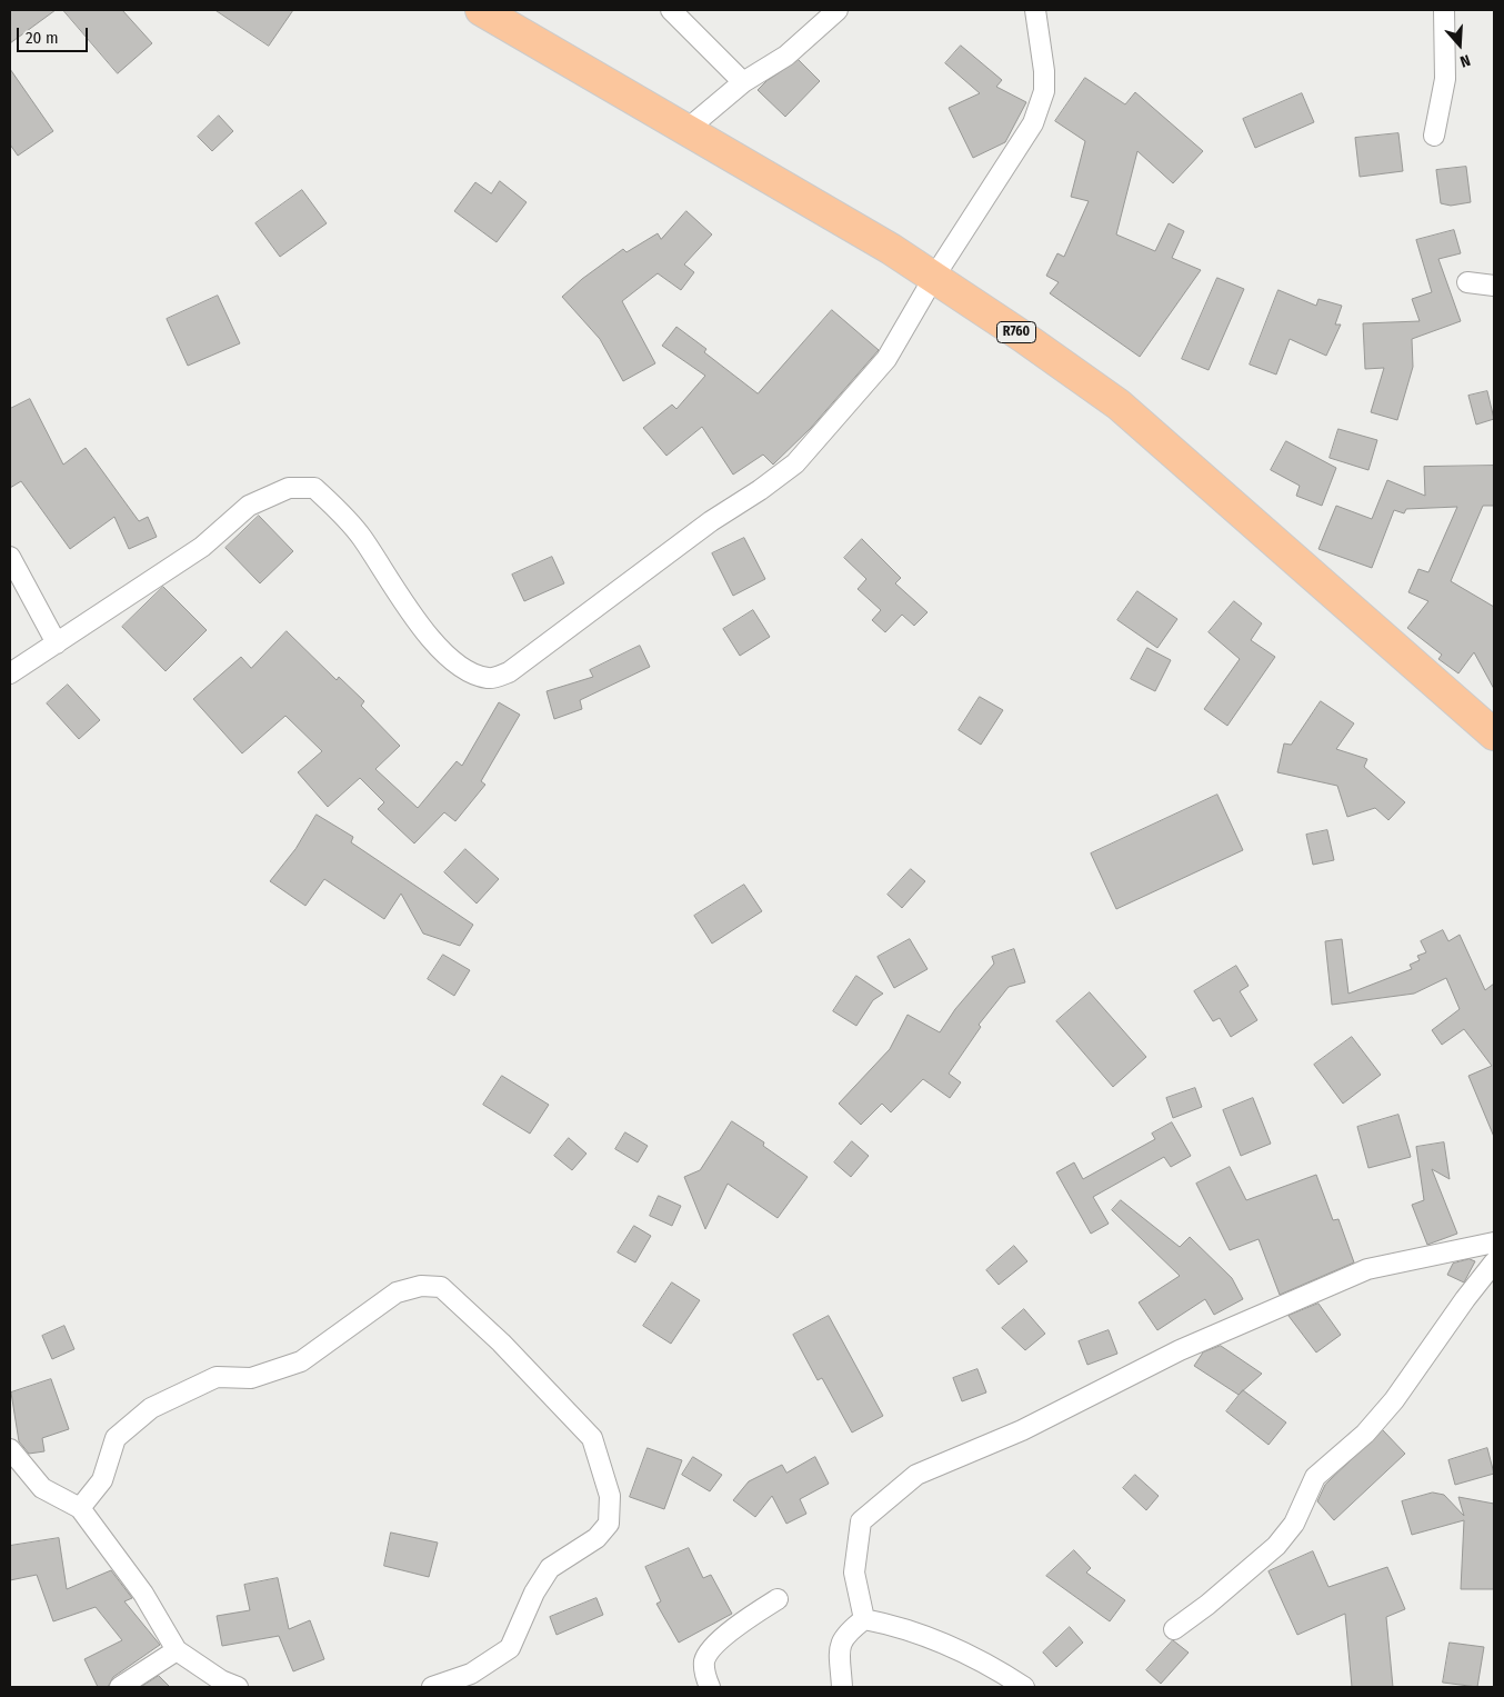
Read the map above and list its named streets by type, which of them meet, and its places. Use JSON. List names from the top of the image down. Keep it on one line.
{"streets":{"main road":["R760"]},"scale_bar":"20 m","north":"bottom"}
